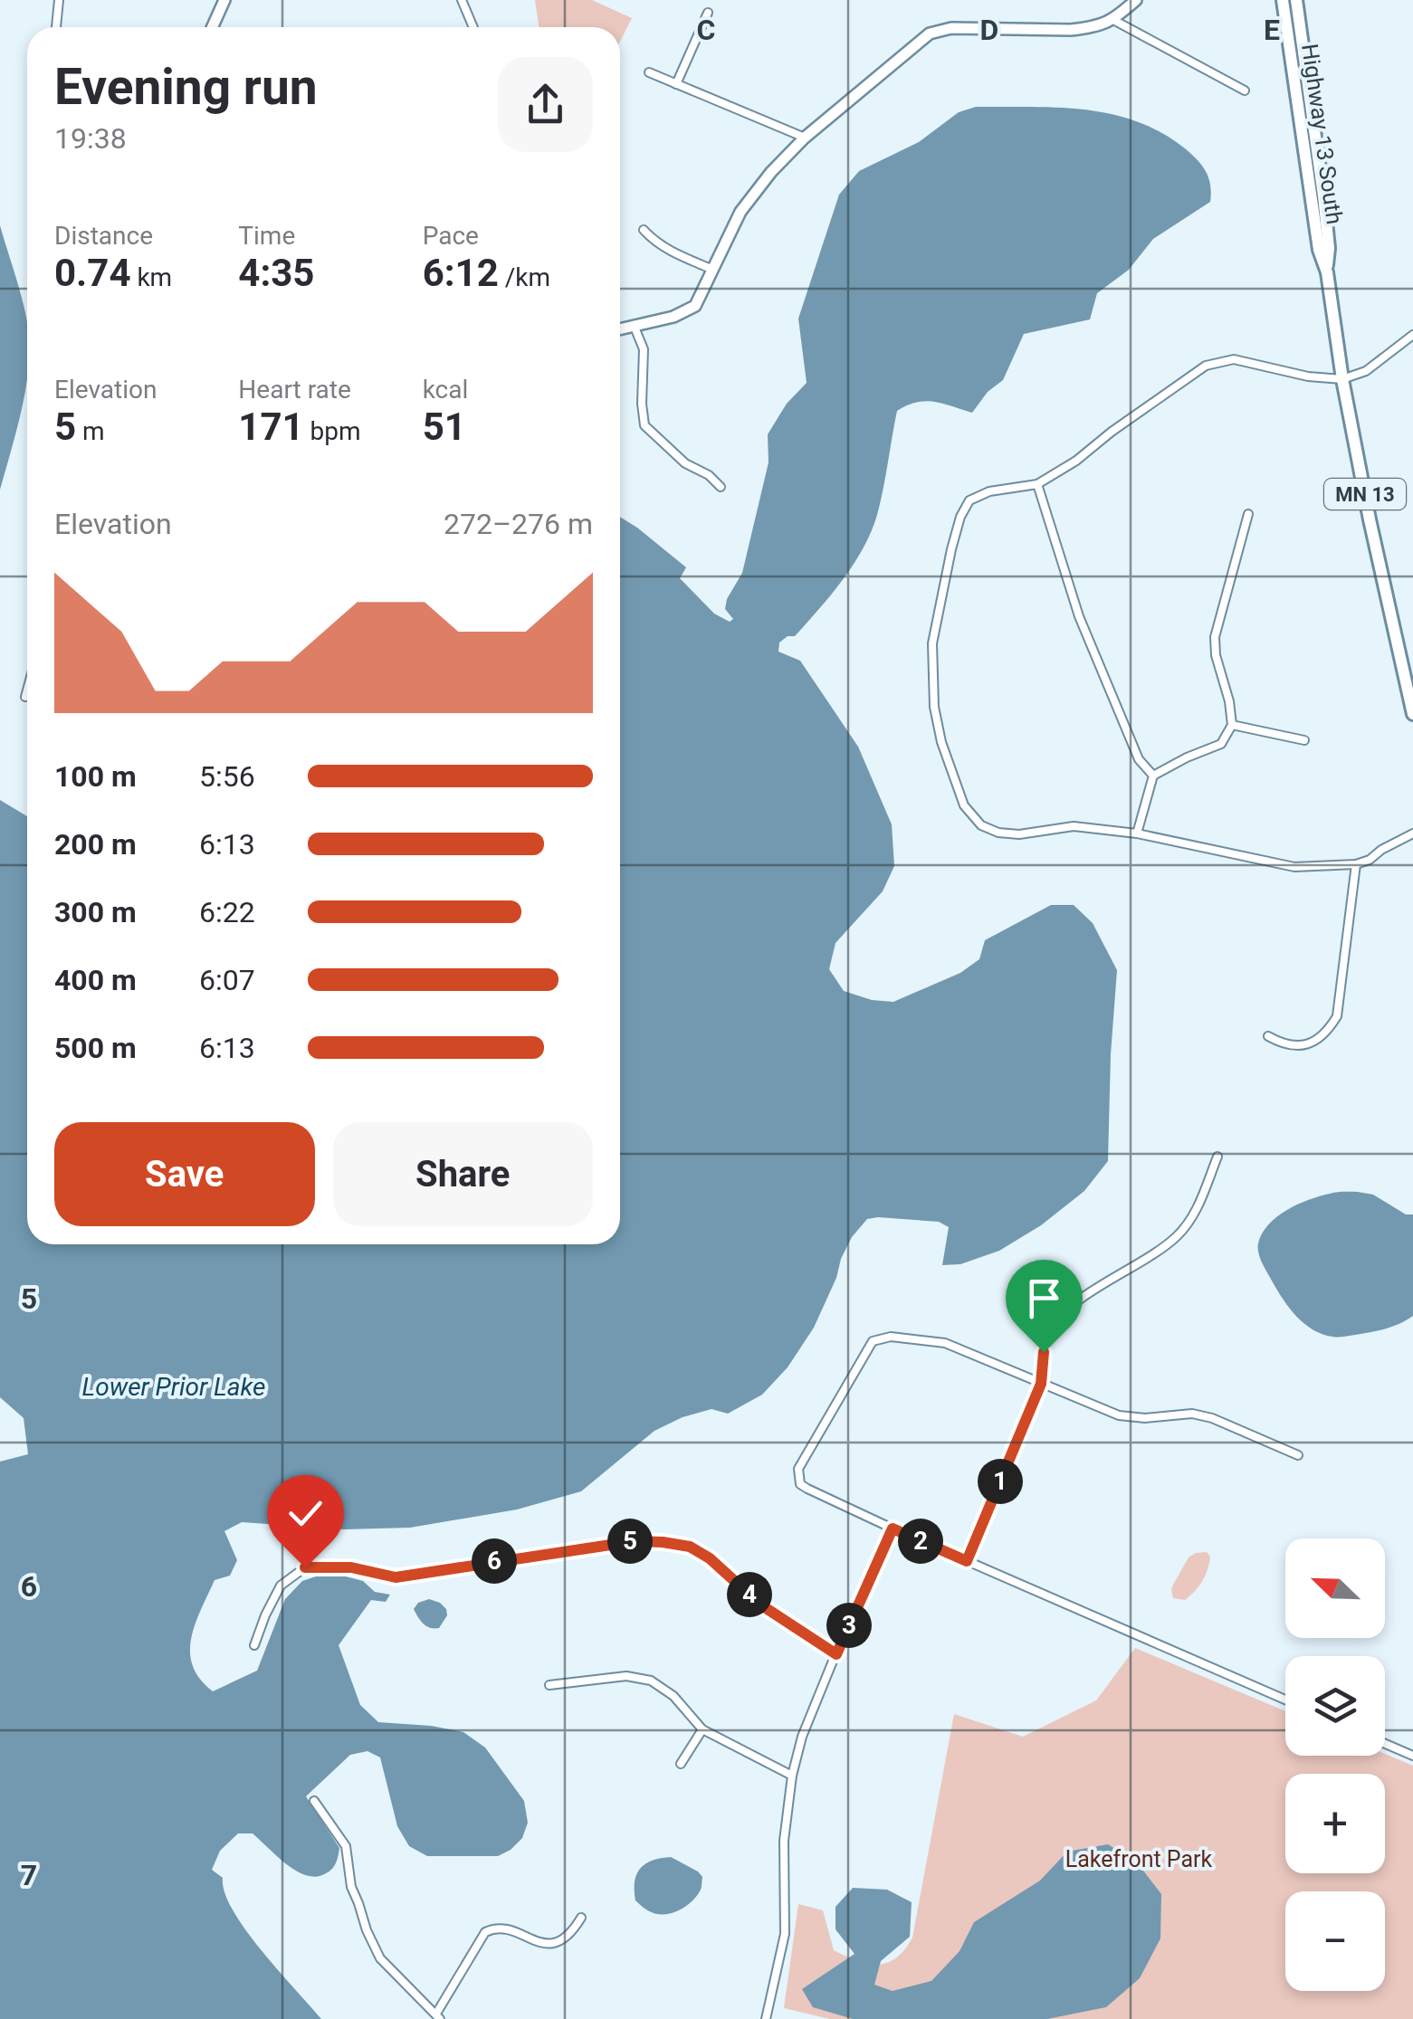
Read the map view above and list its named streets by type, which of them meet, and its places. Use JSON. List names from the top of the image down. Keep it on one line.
{"streets":{"main road":["Highway 13 South","MN 13"]},"water":["Lower Prior Lake"],"parks":["Lakefront Park"],"north":"top left","page":{"heading":["Evening run","19:38"],"stats":[["Distance","0.74 km"],["Time","4:35"],["Pace","6:12 /km"],["Elevation","5 m"],["Heart rate","171 bpm"],["kcal","51"]],"chart":["Elevation","272–276 m"],"list":[{"name":"100 m","note":"5:56"},{"name":"200 m","note":"6:13"},{"name":"300 m","note":"6:22"},{"name":"400 m","note":"6:07"},{"name":"500 m","note":"6:13"}],"buttons":["Save","Share"],"pins":["1","2","5","6","4","3"],"map_buttons":["+","−"]},"grid":{"columns":["C","D","E"],"rows":["5","6","7"]}}
